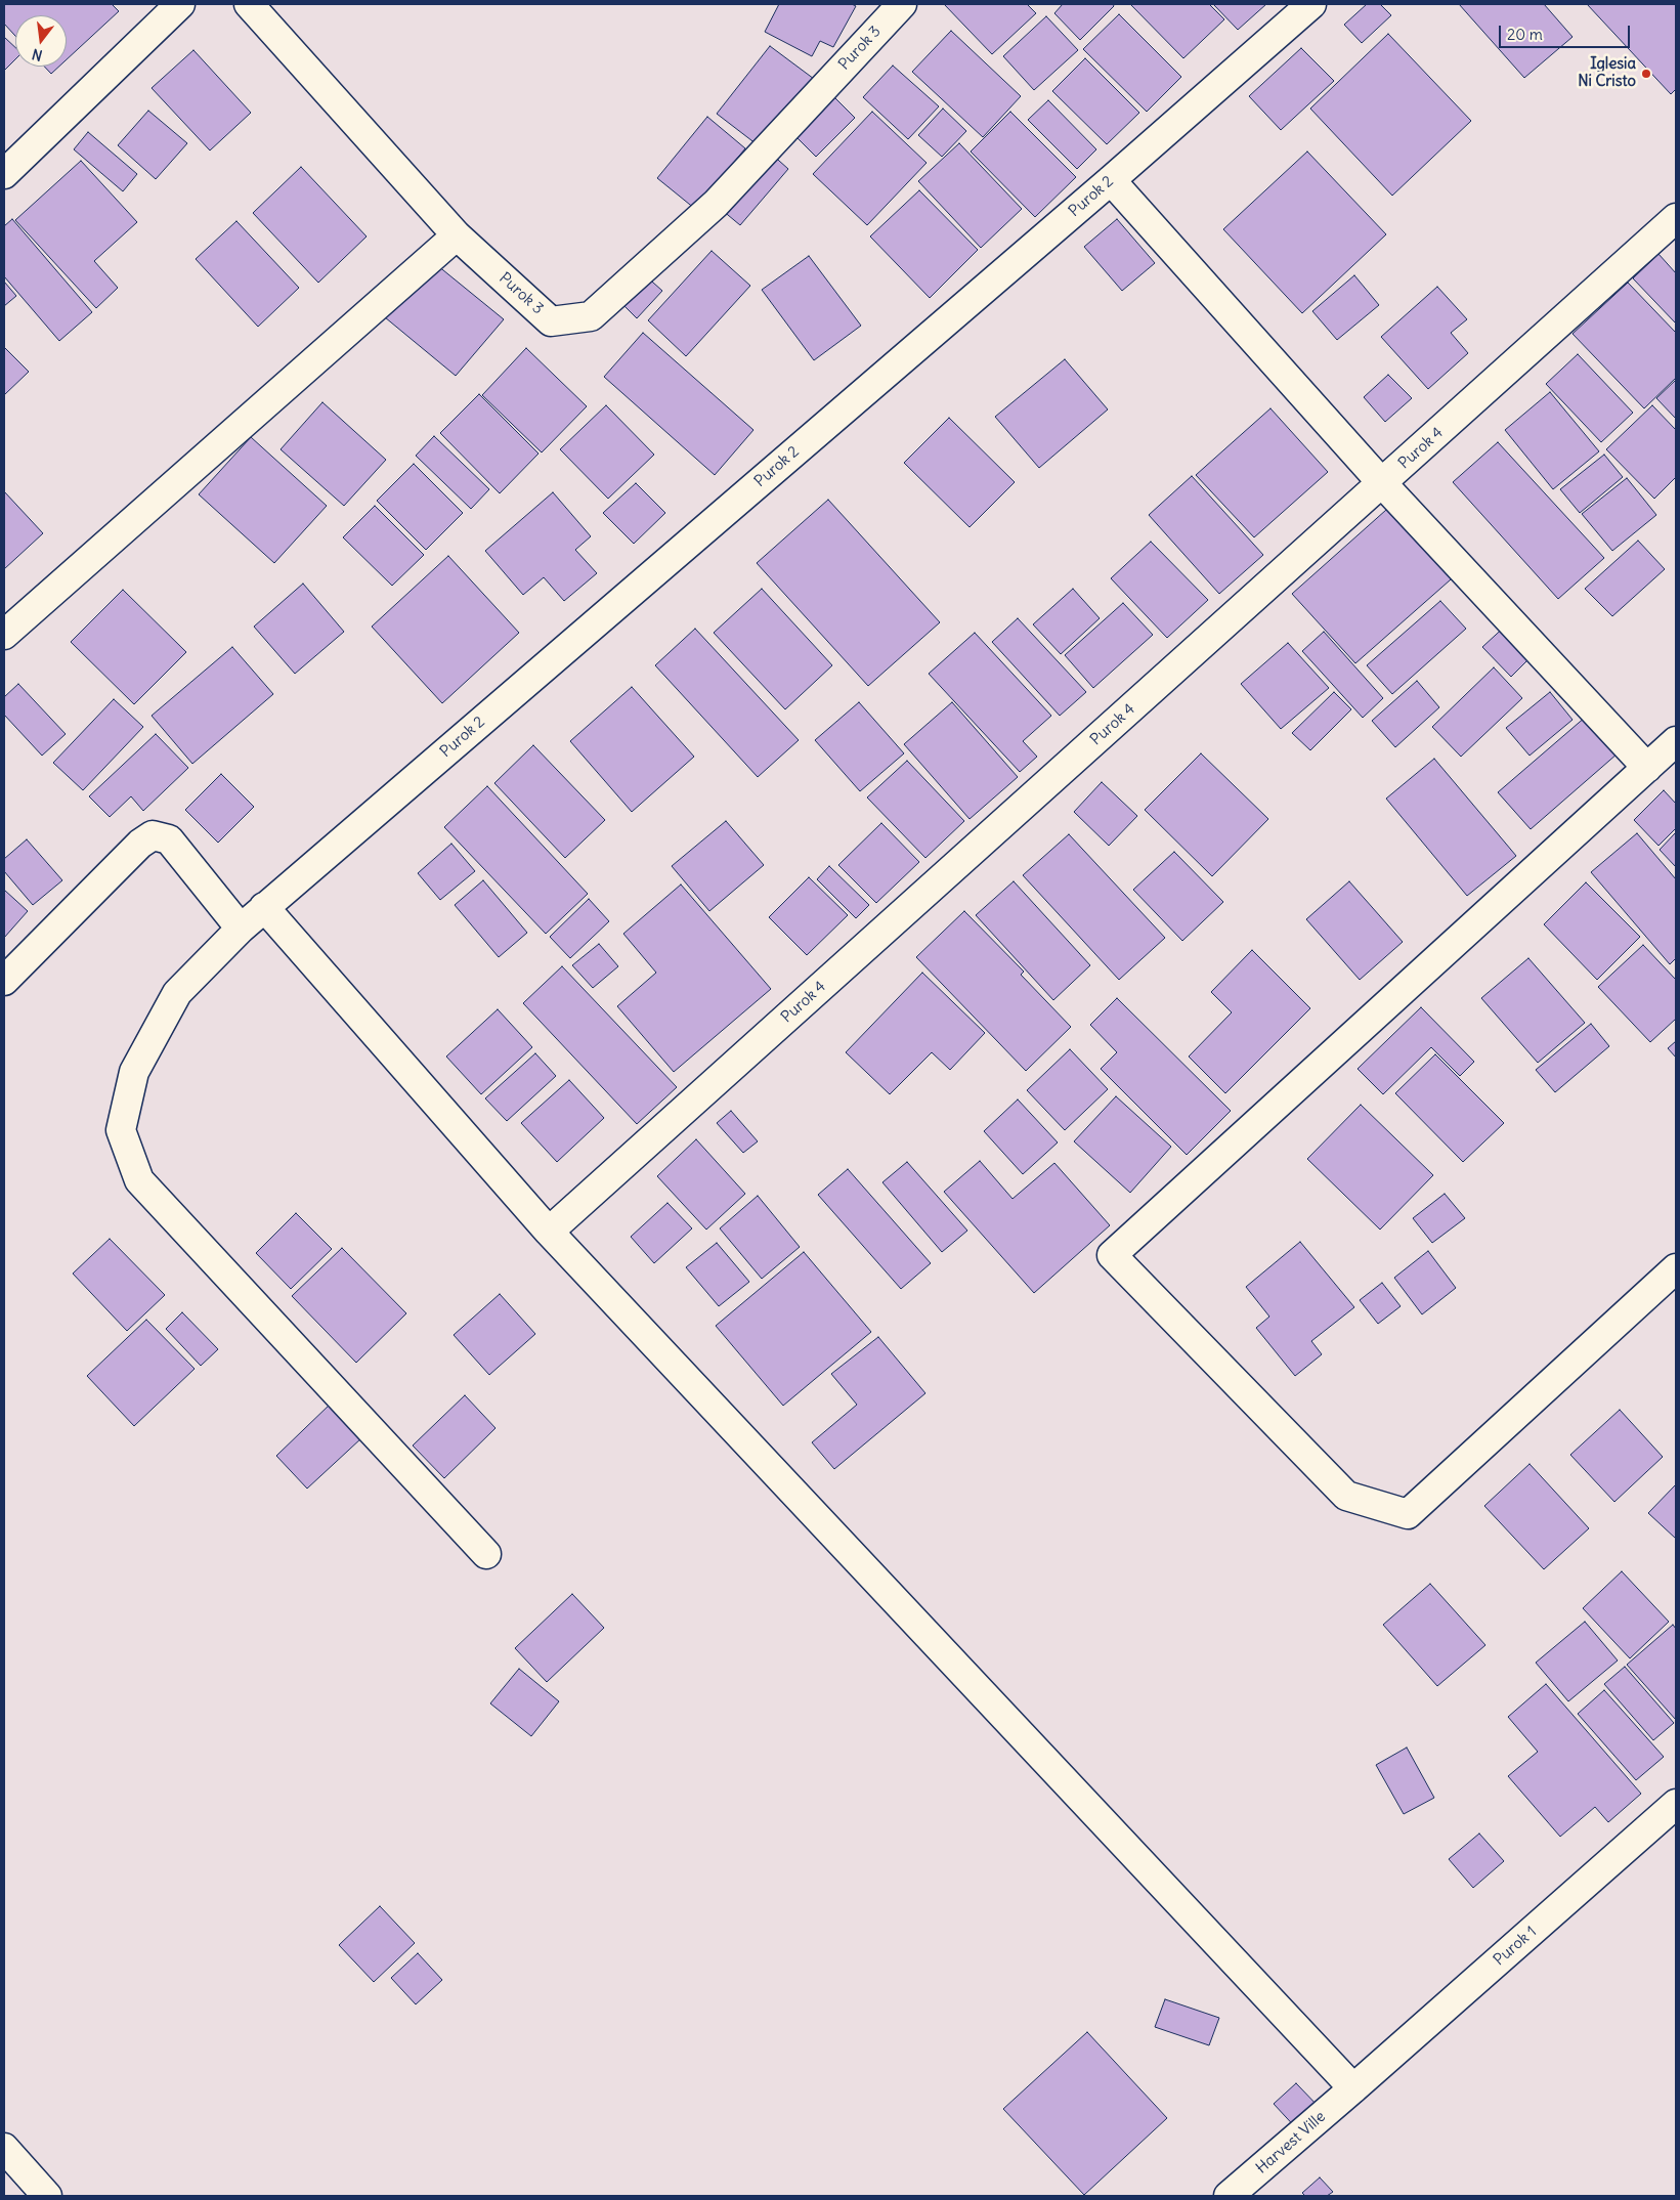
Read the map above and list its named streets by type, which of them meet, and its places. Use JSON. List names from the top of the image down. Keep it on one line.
{"streets":{"street":["Purok 3","Purok 2","Purok 4","Purok 1","Harvest Ville"]},"crossings":[["Purok 1","Harvest Ville"]],"places":["Iglesia Ni Cristo"],"scale_bar":"20 m","north":"bottom"}
